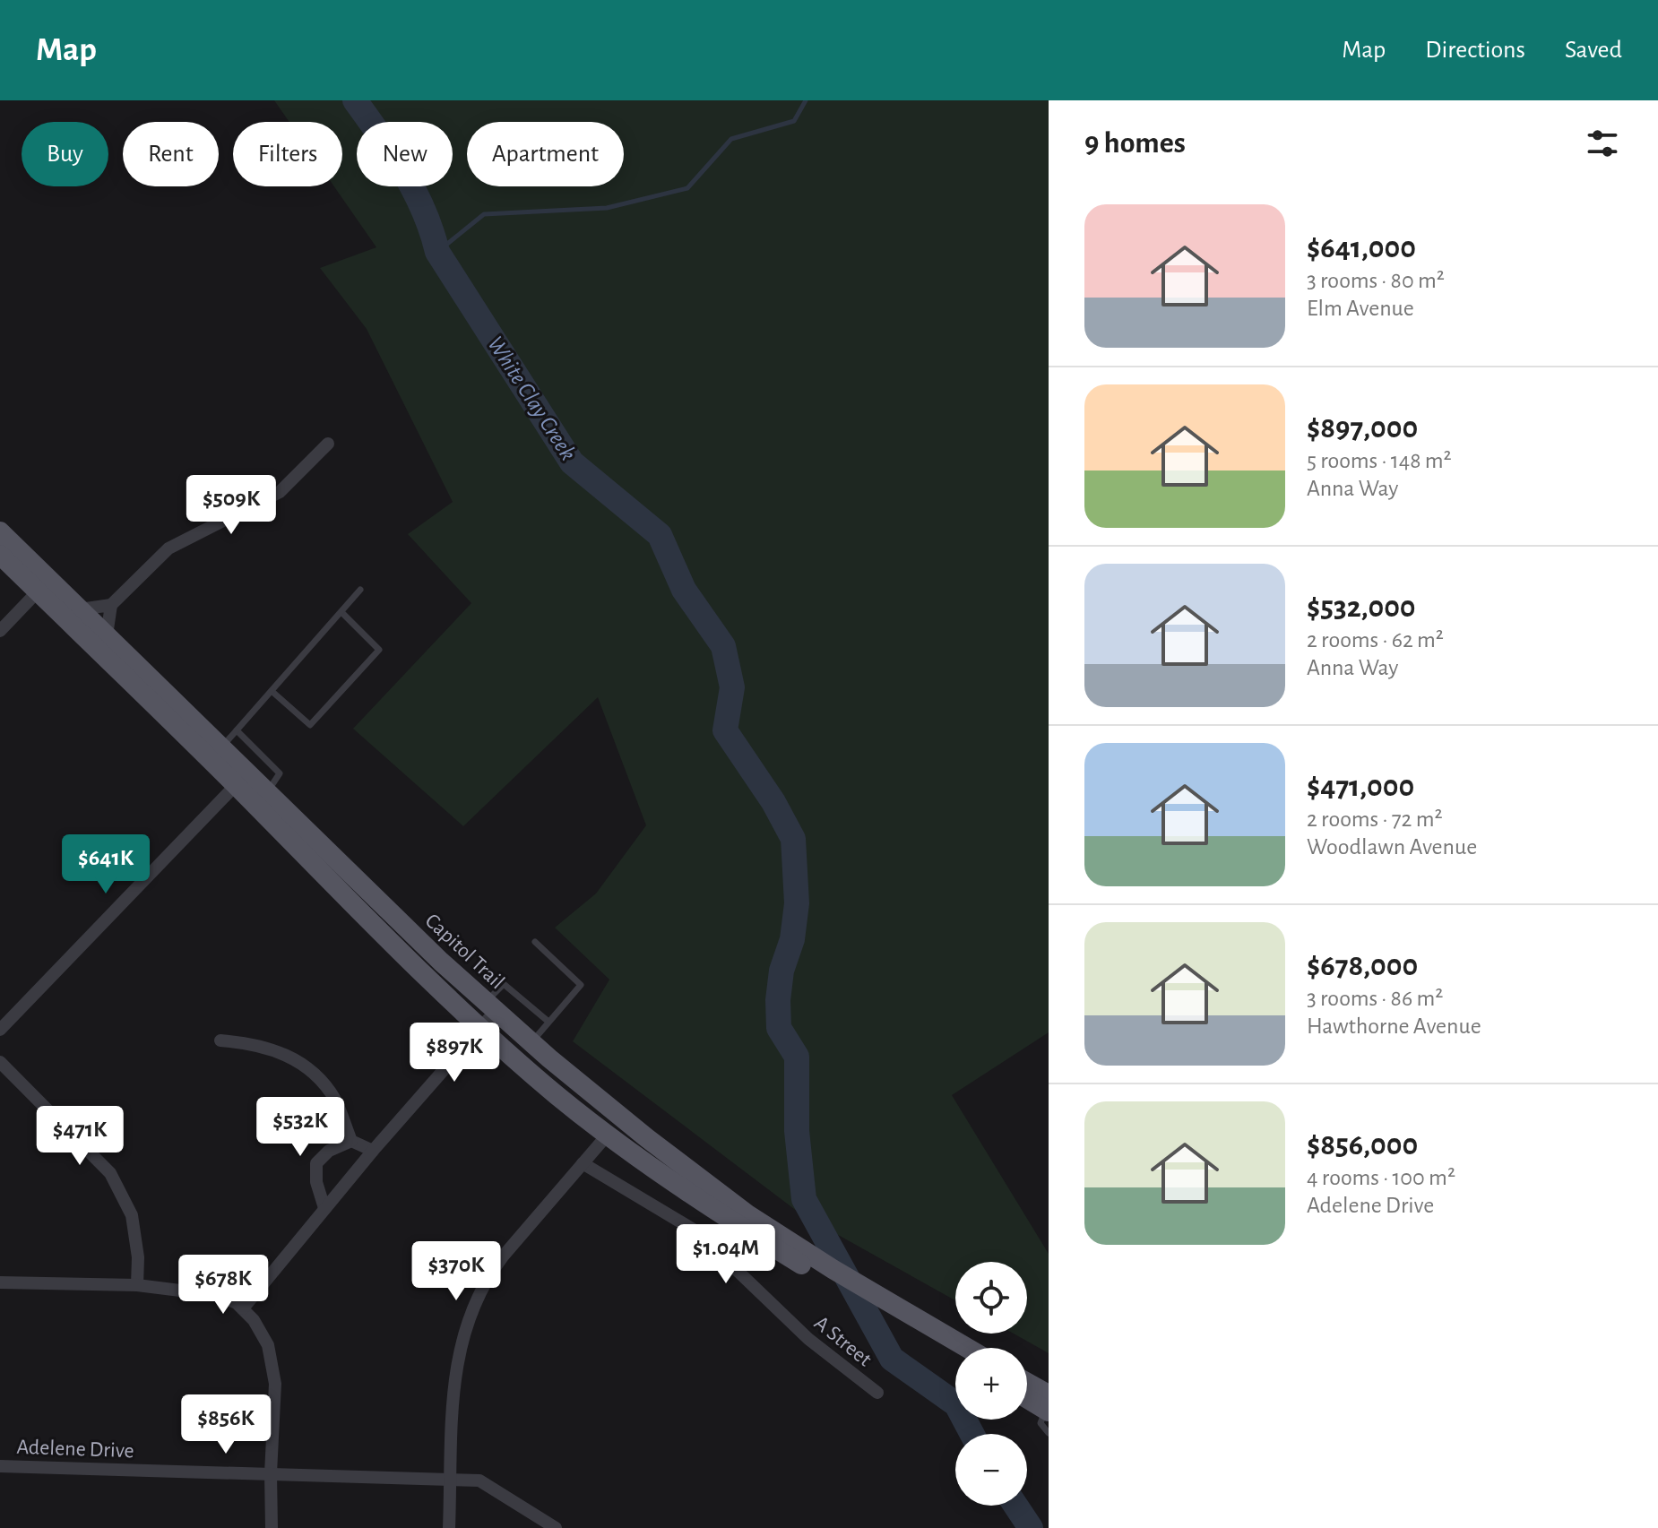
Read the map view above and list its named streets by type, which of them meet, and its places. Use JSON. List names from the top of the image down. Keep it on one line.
{"streets":{"main road":["Capitol Trail"],"street":["A Street","Adelene Drive"]},"water":["White Clay Creek"],"page":{"header":"Map","nav":["Map","Directions","Saved"],"heading":"9 homes","chip":["Buy","Rent","Filters","New","Apartment"],"list":[{"name":"$641,000","note":"3 rooms · 80 m² · Elm Avenue"},{"name":"$897,000","note":"5 rooms · 148 m² · Anna Way"},{"name":"$532,000","note":"2 rooms · 62 m² · Anna Way"},{"name":"$471,000","note":"2 rooms · 72 m² · Woodlawn Avenue"},{"name":"$678,000","note":"3 rooms · 86 m² · Hawthorne Avenue"},{"name":"$856,000","note":"4 rooms · 100 m² · Adelene Drive"}],"price":["$509K","$641K","$897K","$532K","$471K","$1.04M","$370K","$678K","$856K"],"map_buttons":["+","−"]}}
